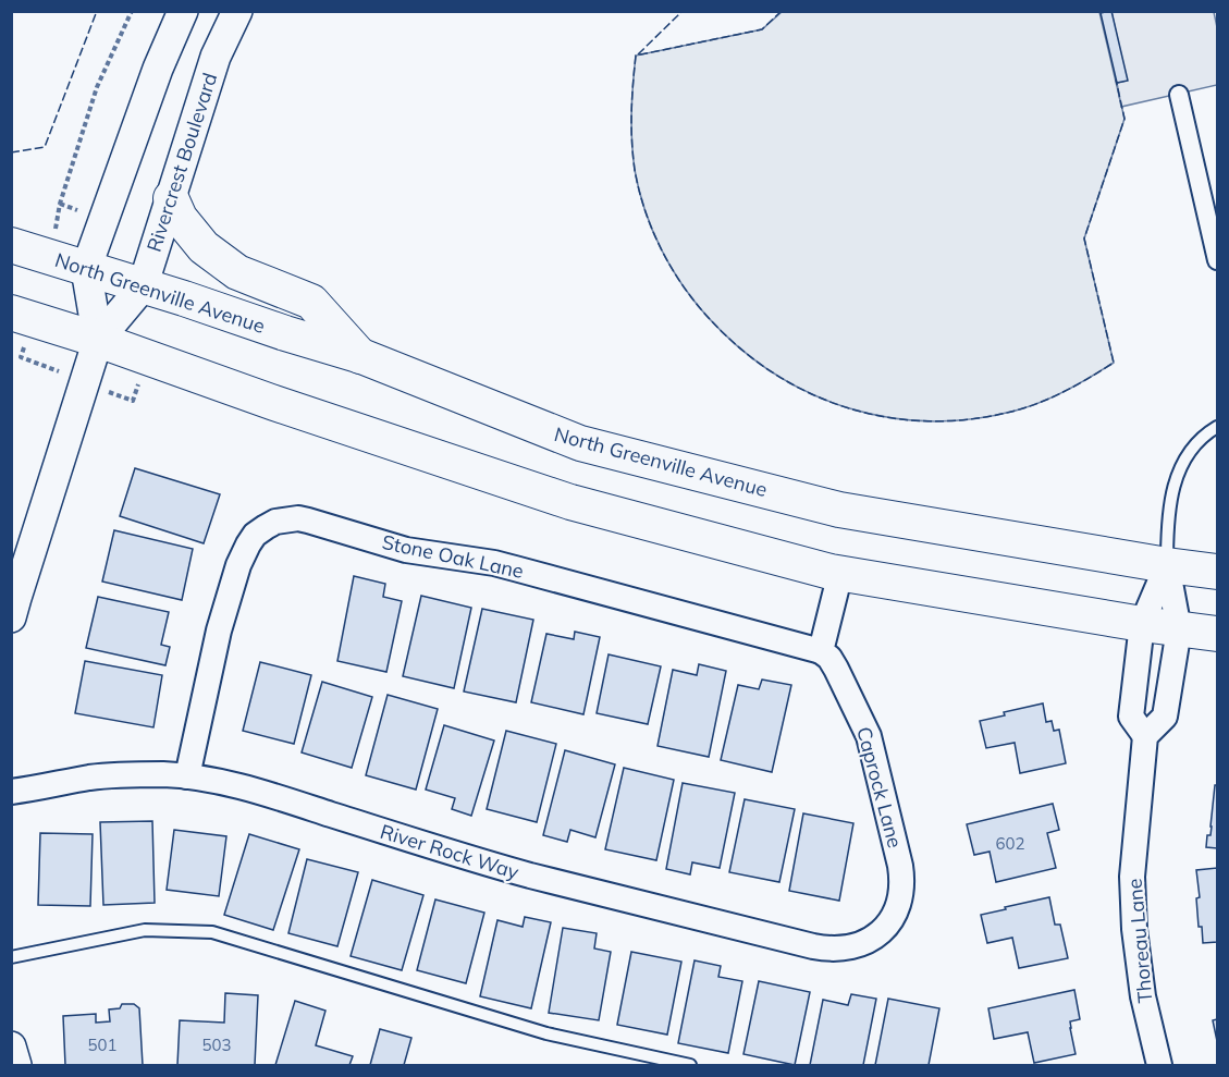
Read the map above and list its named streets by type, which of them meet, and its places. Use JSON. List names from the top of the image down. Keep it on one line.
{"streets":{"main road":["North Greenville Avenue"],"street":["Rivercrest Boulevard","Stone Oak Lane","Caprock Lane","River Rock Way","Thoreau Lane"]},"crossings":[["Rivercrest Boulevard","North Greenville Avenue"],["Stone Oak Lane","Caprock Lane"],["Stone Oak Lane","River Rock Way"],["Caprock Lane","River Rock Way"]],"house_numbers":["602","501","503"]}
